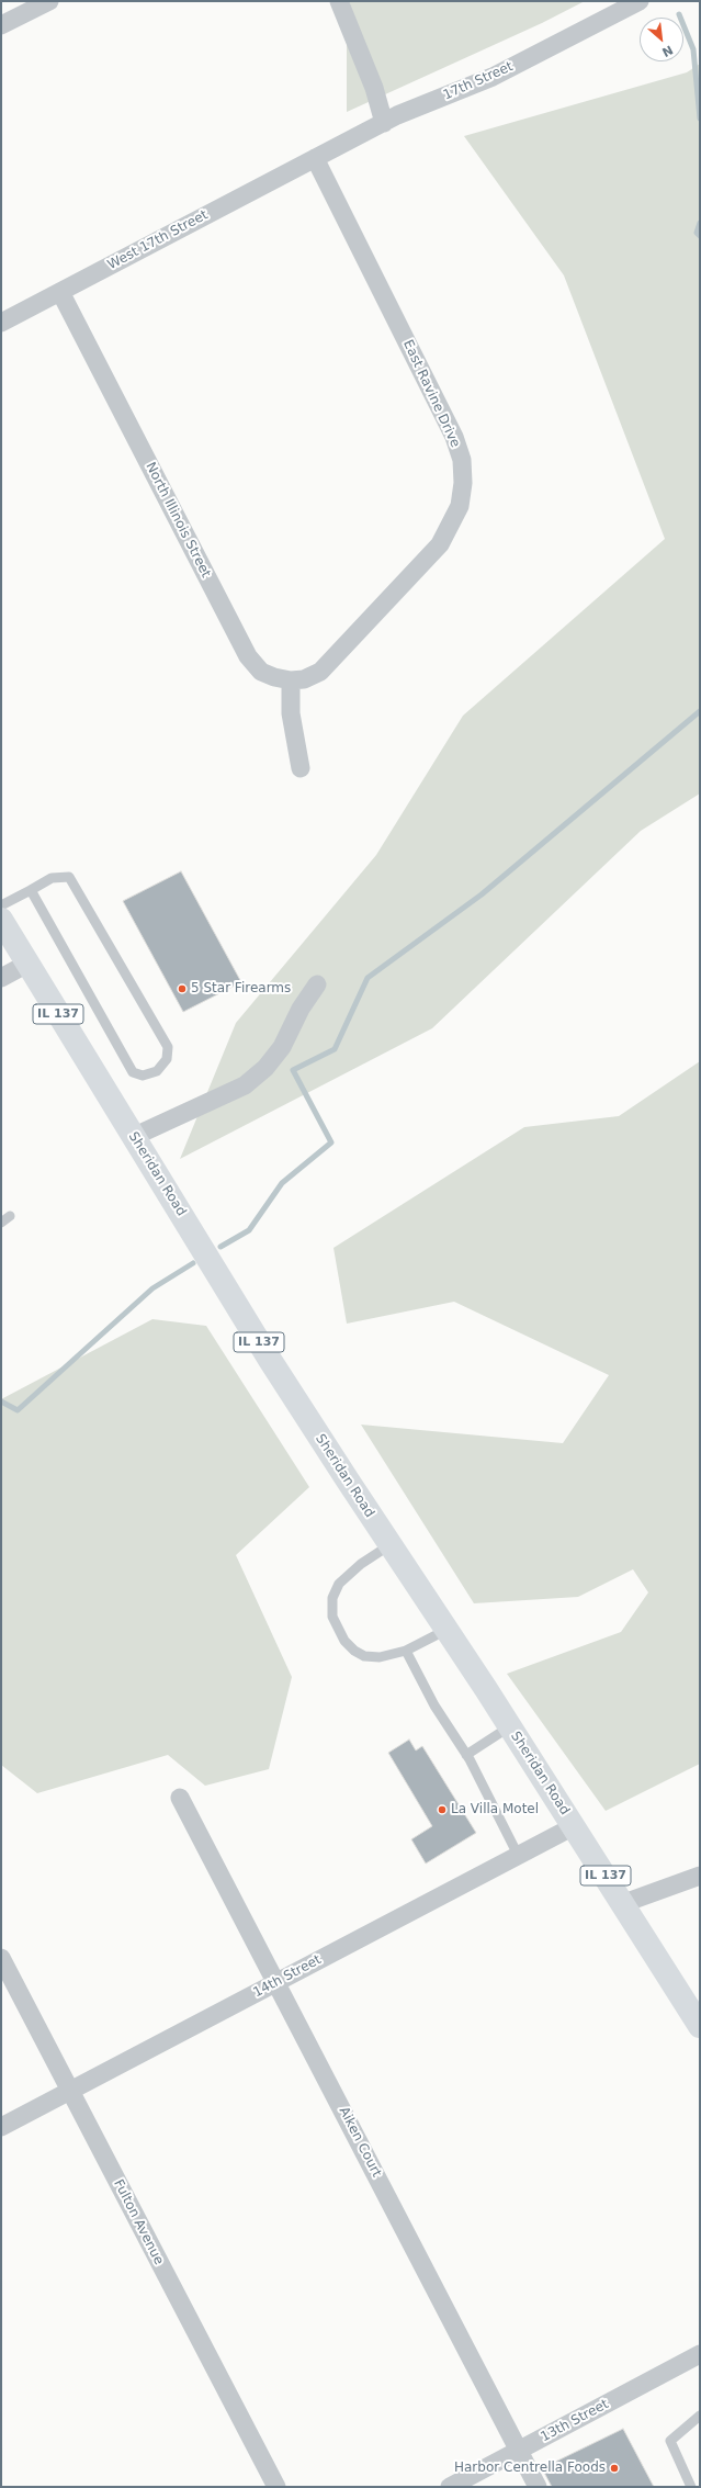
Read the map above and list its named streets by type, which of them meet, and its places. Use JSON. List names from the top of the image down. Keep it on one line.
{"streets":{"main road":["IL 137","Sheridan Road"],"street":["17th Street","West 17th Street","East Ravine Drive","North Illinois Street","14th Street","Aiken Court","Fulton Avenue","13th Street"]},"crossings":[["17th Street","West 17th Street"],["17th Street","East Ravine Drive"],["West 17th Street","East Ravine Drive"],["West 17th Street","North Illinois Street"],["East Ravine Drive","North Illinois Street"],["Sheridan Road","14th Street"],["14th Street","Aiken Court"],["14th Street","Fulton Avenue"],["Aiken Court","13th Street"]],"places":["5 Star Firearms","La Villa Motel","Harbor Centrella Foods"],"north":"bottom right"}
